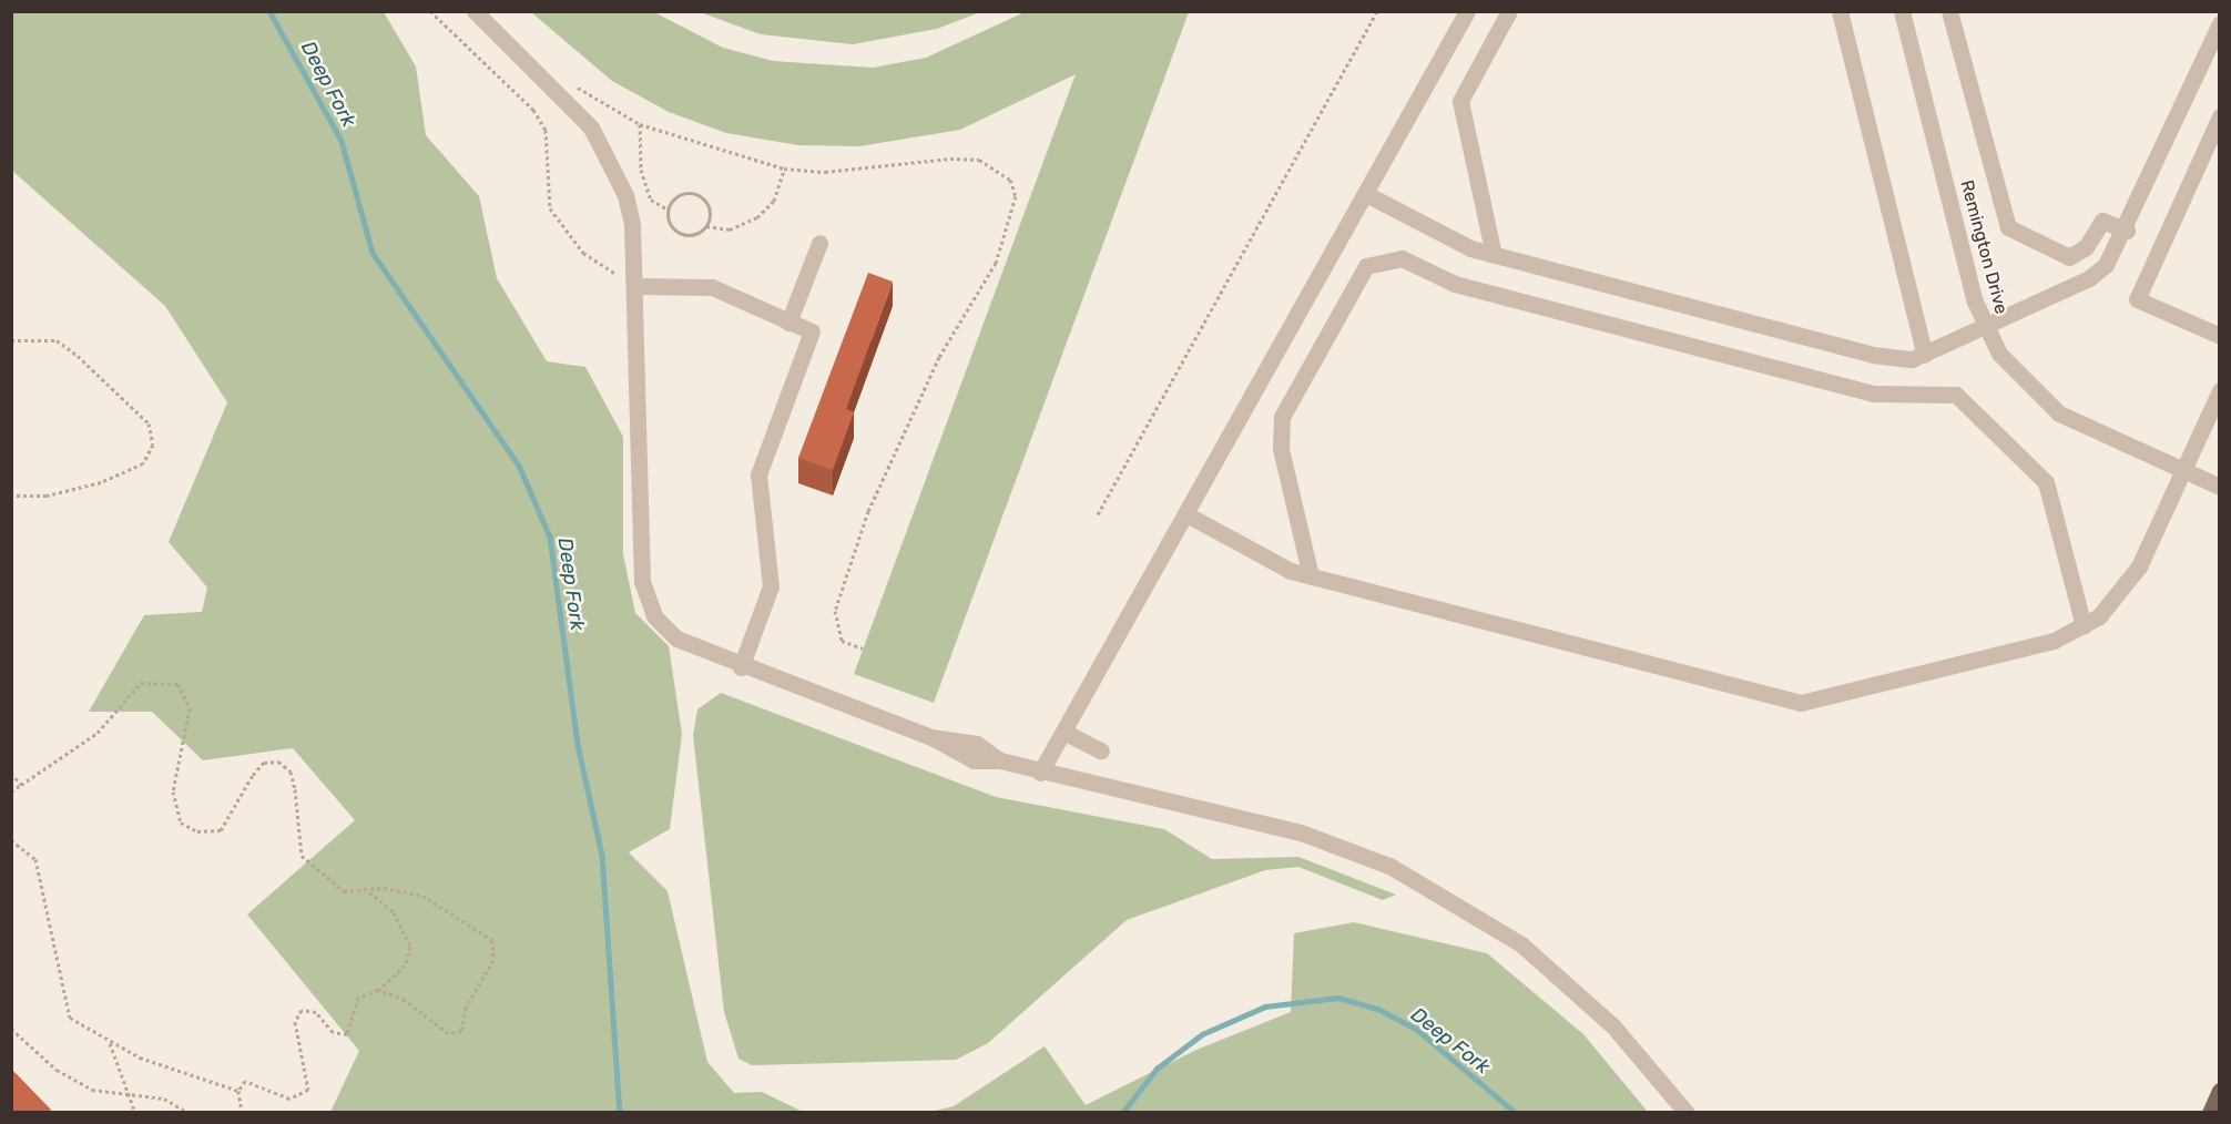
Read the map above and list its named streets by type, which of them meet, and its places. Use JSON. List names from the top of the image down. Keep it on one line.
{"streets":{"street":["Remington Drive"]},"water":["Deep Fork"]}
